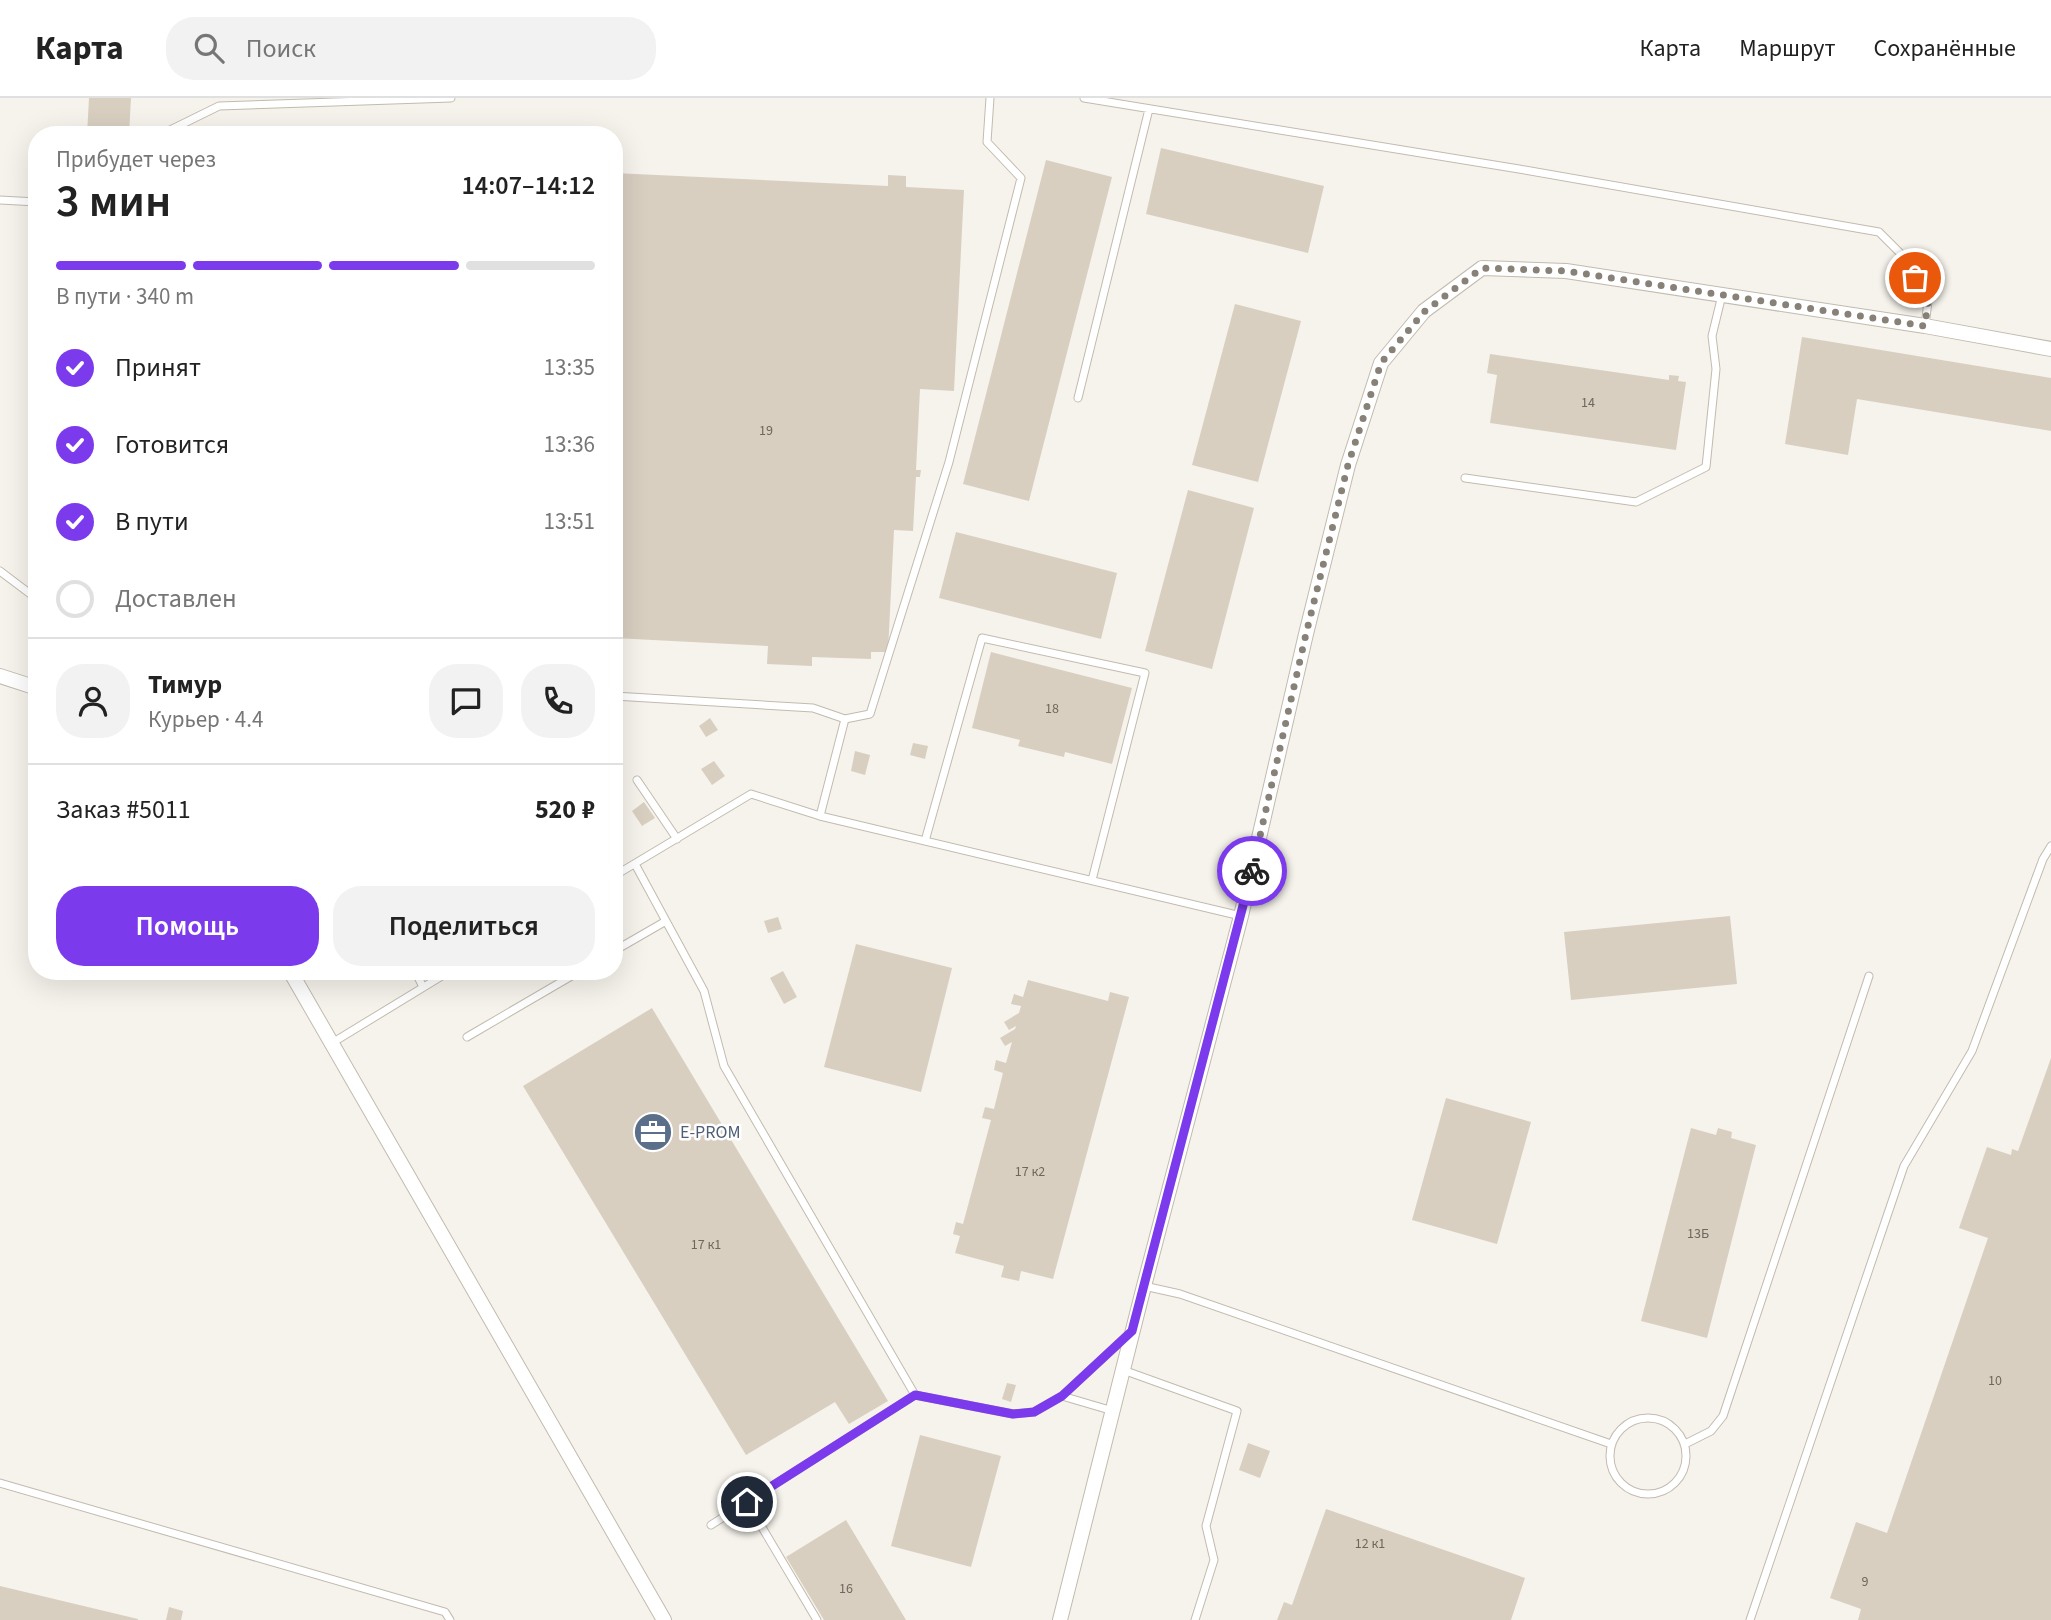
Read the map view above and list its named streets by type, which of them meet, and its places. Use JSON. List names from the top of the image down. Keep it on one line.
{"places":{"office":["E-PROM"]},"house_numbers":["14","19","18","17 к2","13Б","17 к1","10","12 к1","9","16"],"page":{"header":"Карта","search":"Поиск","nav":["Карта","Маршрут","Сохранённые"],"heading":["3 мин","Прибудет через","14:07–14:12"],"panel":["Тимур","Курьер · 4.4","Заказ #5011","520 ₽"],"bar":"В пути · 340 m","list":[["Принят","13:35"],["Готовится","13:36"],["В пути","13:51"],"Доставлен"],"buttons":["Помощь","Поделиться"]}}
